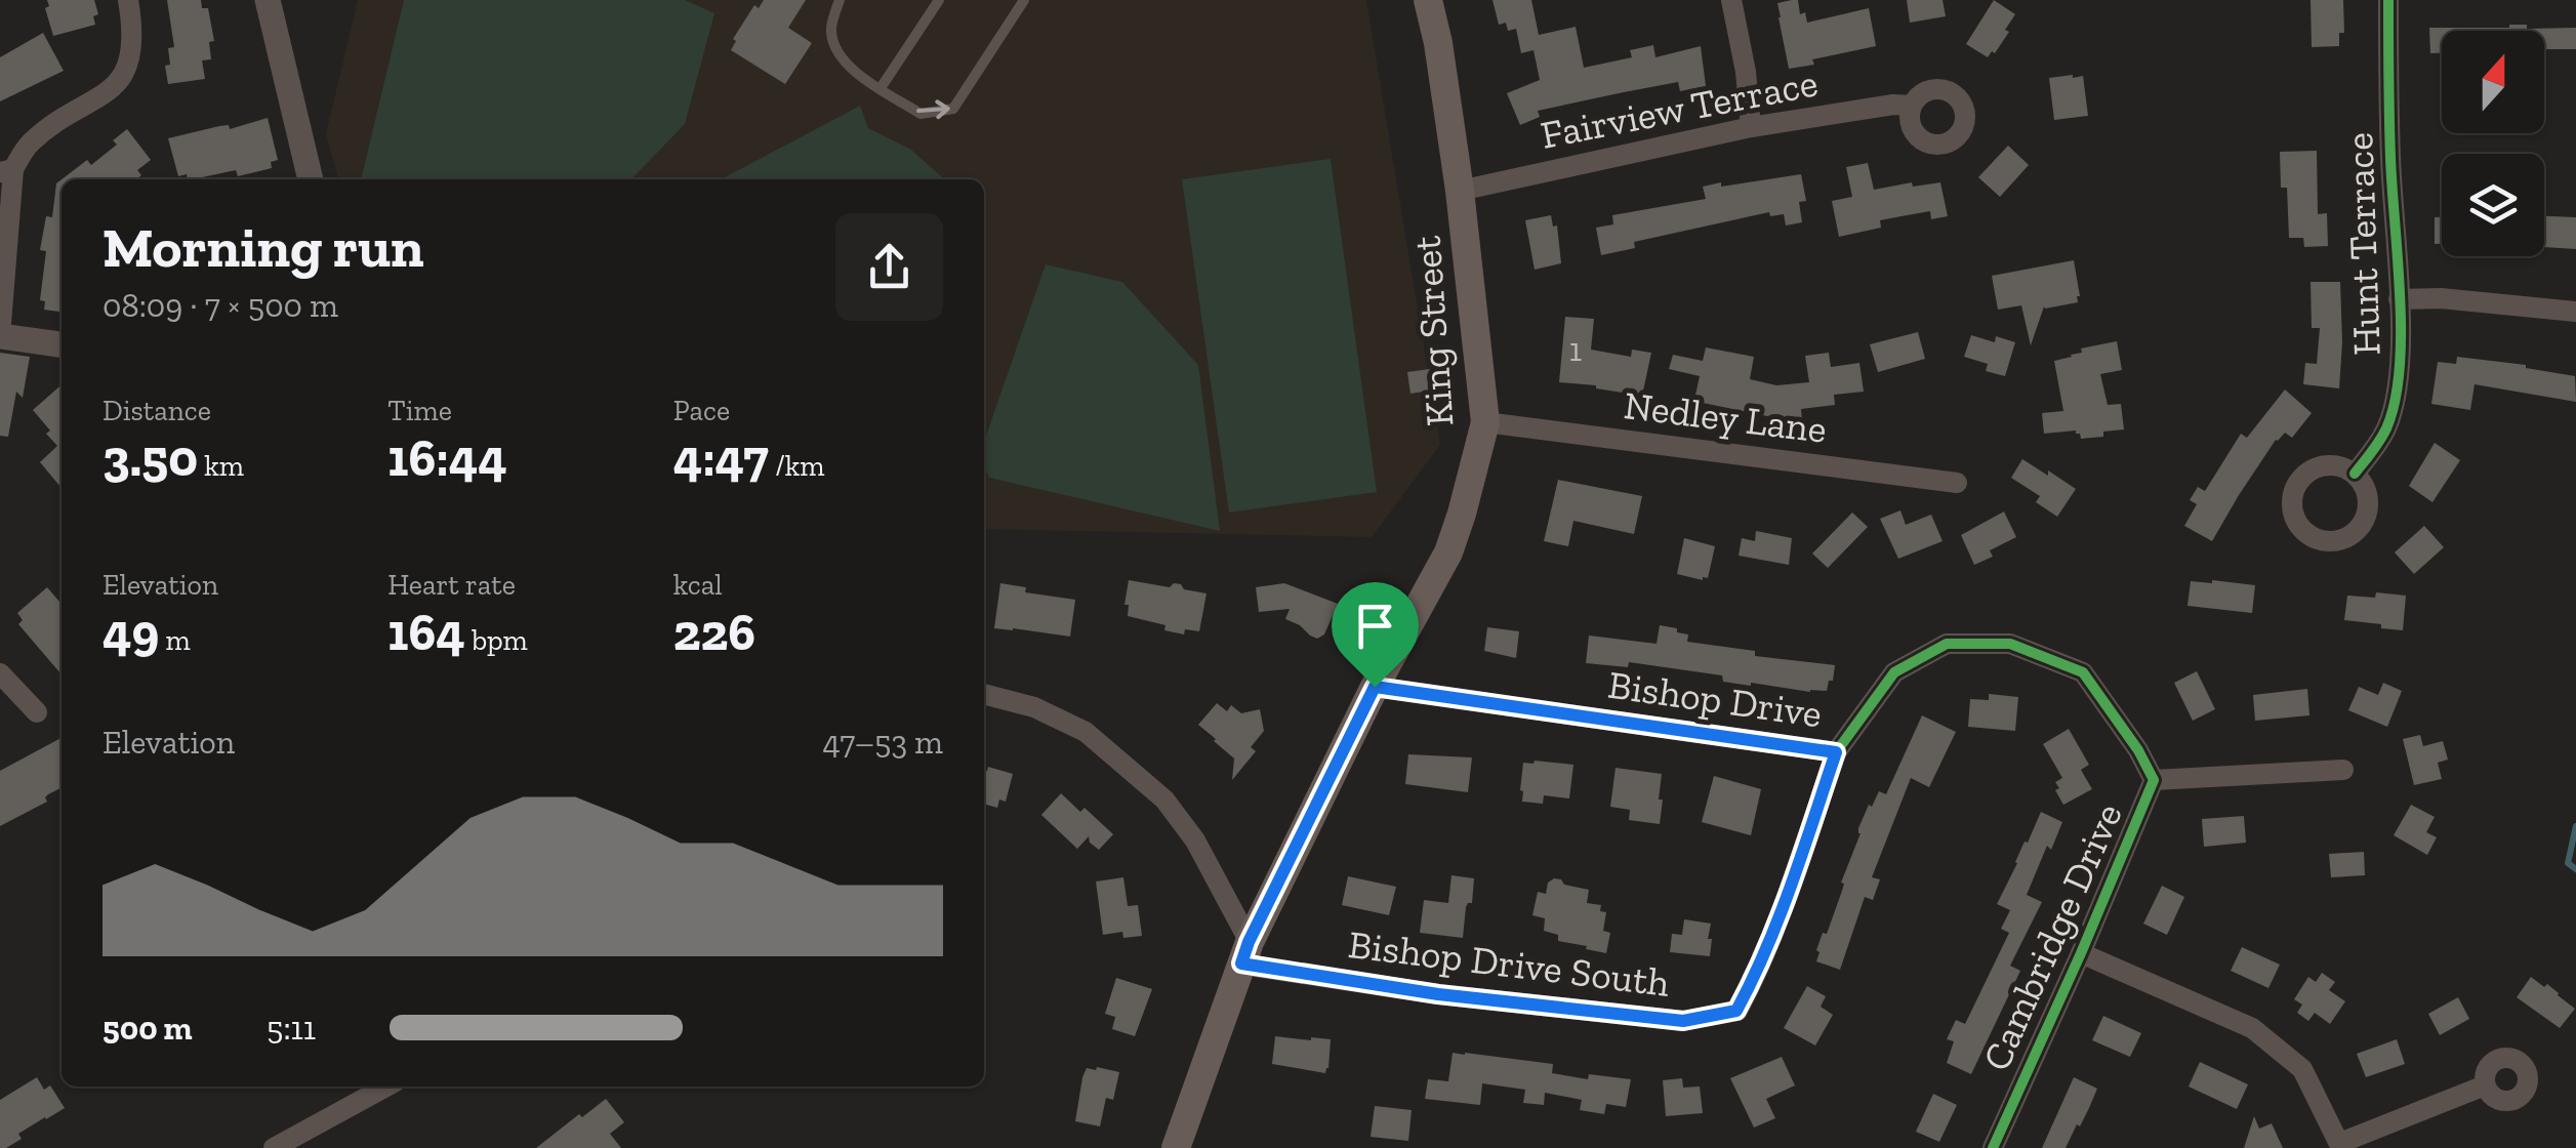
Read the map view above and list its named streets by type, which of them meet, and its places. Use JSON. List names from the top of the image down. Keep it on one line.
{"streets":{"main road":["King Street"],"street":["Fairview Terrace","Hunt Terrace","Nedley Lane","Bishop Drive","Cambridge Drive","Bishop Drive South"]},"crossings":[["Fairview Terrace","King Street"],["King Street","Nedley Lane"],["King Street","Bishop Drive"],["King Street","Bishop Drive South"],["Bishop Drive","Cambridge Drive"],["Bishop Drive","Bishop Drive South"]],"house_numbers":["1"],"north":"top","page":{"heading":["Morning run","08:09 · 7 × 500 m"],"stats":[["Distance","3.50 km"],["Time","16:44"],["Pace","4:47 /km"],["Elevation","49 m"],["Heart rate","164 bpm"],["kcal","226"]],"chart":["Elevation","47–53 m"],"list":[{"name":"500 m","note":"5:11"}]}}
